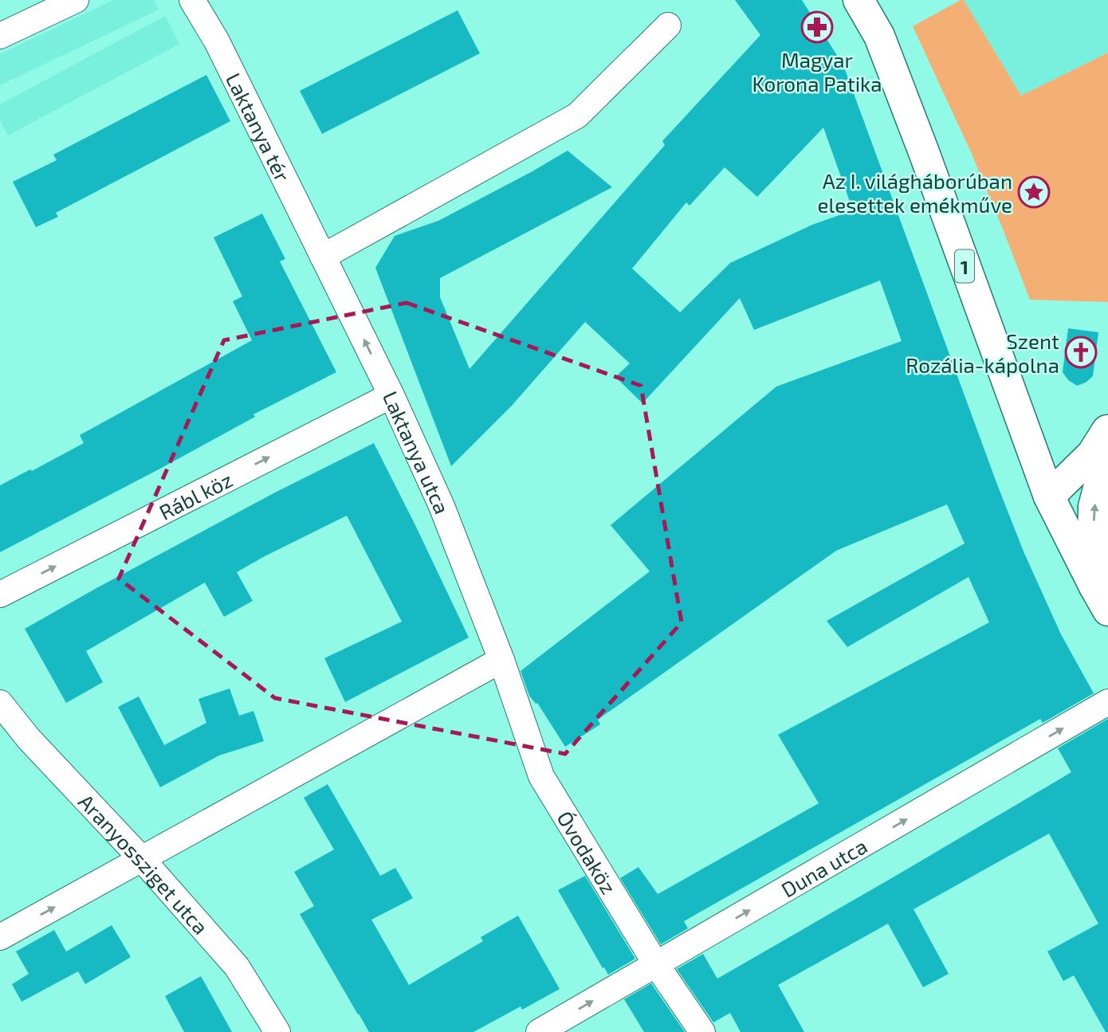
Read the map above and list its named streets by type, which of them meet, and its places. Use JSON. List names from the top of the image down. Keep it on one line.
{"streets":{"main road":["1"],"street":["Laktanya tér","Laktanya utca","Rábl köz","Óvodaköz","Aranyossziget utca","Duna utca"]},"crossings":[["Laktanya tér","Laktanya utca"],["Laktanya utca","Rábl köz"],["Laktanya utca","Óvodaköz"],["Óvodaköz","Duna utca"]],"one_way":["Laktanya utca","Rábl köz","Duna utca"],"places":{"pharmacy":["Magyar Korona Patika"],"place":["Az I. világháborúban elesettek emékműve"],"church":["Szent Rozália-kápolna"]}}
